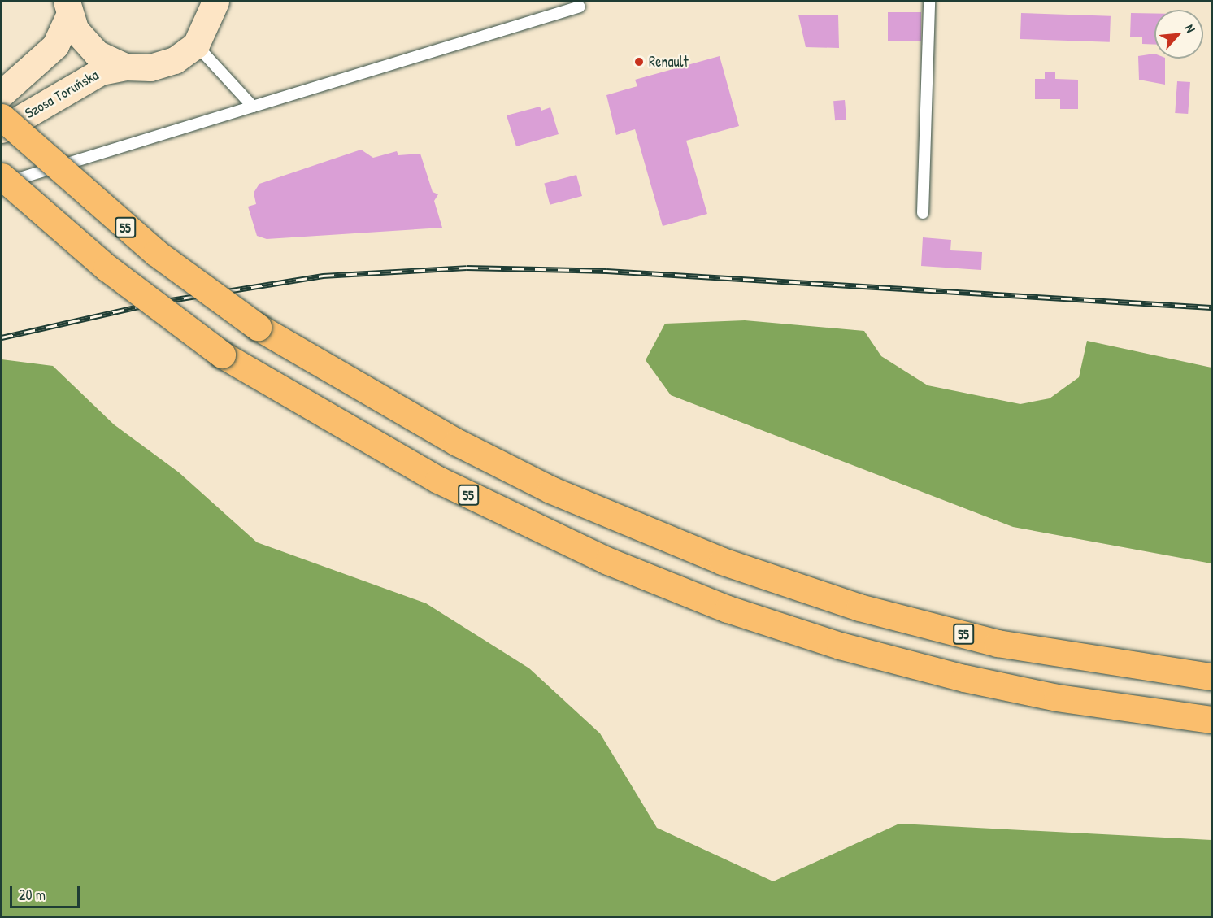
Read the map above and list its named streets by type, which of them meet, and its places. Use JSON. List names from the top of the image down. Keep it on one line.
{"streets":{"main road":["Szosa Toruńska","55"]},"places":["Renault"],"scale_bar":"20 m","north":"top right"}
